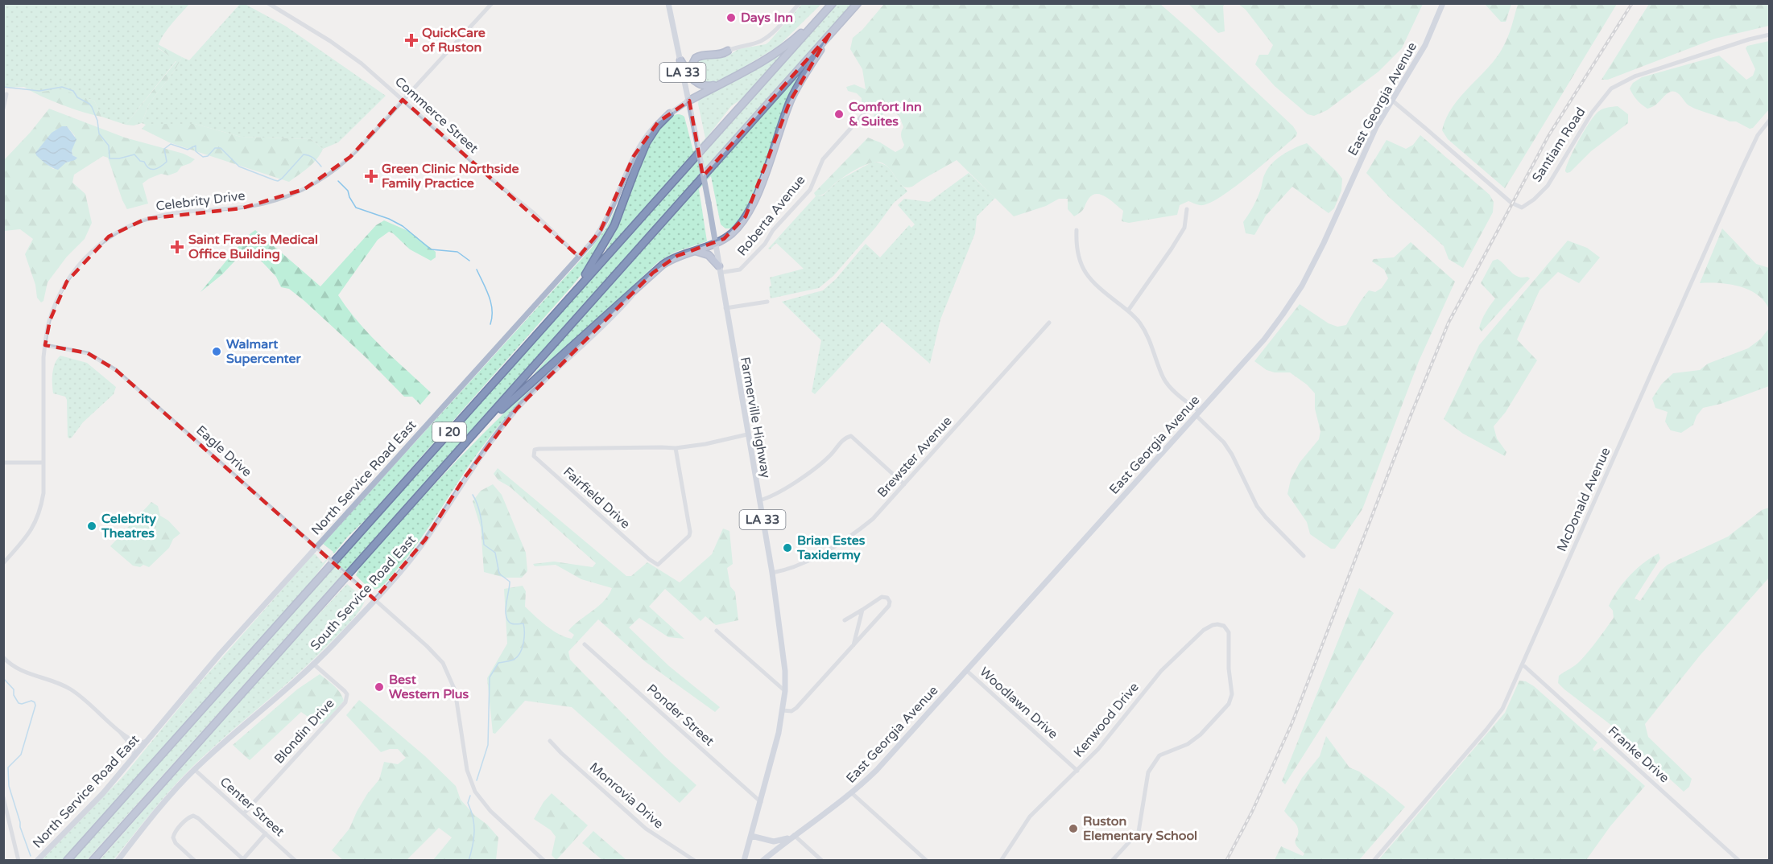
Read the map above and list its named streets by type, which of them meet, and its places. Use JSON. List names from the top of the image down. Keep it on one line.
{"streets":{"highway":["I 20"],"main road":["LA 33","East Georgia Avenue","Farmerville Highway","North Service Road East","South Service Road East"],"street":["Commerce Street","Santiam Road","Celebrity Drive","Roberta Avenue","Eagle Drive","Brewster Avenue","Fairfield Drive","McDonald Avenue","Woodlawn Drive","Ponder Street","Kenwood Drive","Blondin Drive","Franke Drive","Monrovia Drive","Center Street"]},"crossings":[["East Georgia Avenue","Santiam Road"],["East Georgia Avenue","Woodlawn Drive"],["Commerce Street","Celebrity Drive"],["Commerce Street","North Service Road East"],["Celebrity Drive","Eagle Drive"],["Roberta Avenue","Farmerville Highway"],["Farmerville Highway","Brewster Avenue"],["Farmerville Highway","North Service Road East"],["Farmerville Highway","Fairfield Drive"],["Farmerville Highway","Ponder Street"],["Eagle Drive","North Service Road East"],["Eagle Drive","South Service Road East"],["McDonald Avenue","Franke Drive"],["South Service Road East","Blondin Drive"],["South Service Road East","Center Street"],["Woodlawn Drive","Kenwood Drive"],["Blondin Drive","Center Street"]],"places":{"other":["Days Inn","Comfort Inn & Suites","Walmart Supercenter","Celebrity Theatres","Brian Estes Taxidermy","Best Western Plus","Ruston Elementary School"],"health":["QuickCare of Ruston","Green Clinic Northside Family Practice","Saint Francis Medical Office Building"]}}
